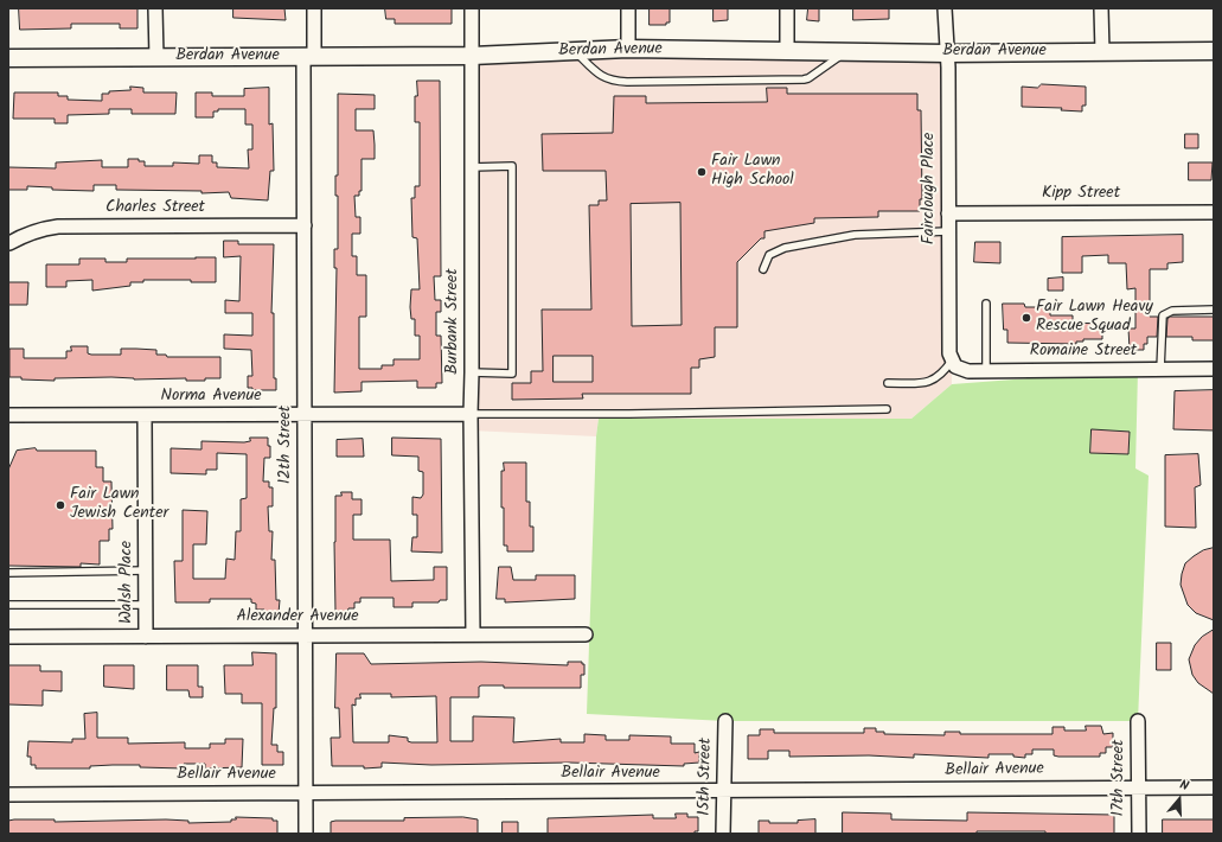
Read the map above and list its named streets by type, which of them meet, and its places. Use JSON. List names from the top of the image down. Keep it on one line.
{"streets":{"street":["Berdan Avenue","Fairclough Place","Kipp Street","Charles Street","Burbank Street","Romaine Street","Norma Avenue","12th Street","Walsh Place","Alexander Avenue","Bellair Avenue","15th Street","17th Street"]},"crossings":[["Berdan Avenue","Fairclough Place"],["Berdan Avenue","Burbank Street"],["Berdan Avenue","12th Street"],["Fairclough Place","Kipp Street"],["Fairclough Place","Romaine Street"],["Charles Street","12th Street"],["Burbank Street","Norma Avenue"],["Burbank Street","Alexander Avenue"],["Norma Avenue","12th Street"],["Norma Avenue","Walsh Place"],["12th Street","Alexander Avenue"],["12th Street","Bellair Avenue"],["Walsh Place","Alexander Avenue"],["Bellair Avenue","15th Street"],["Bellair Avenue","17th Street"]],"places":["Fair Lawn High School","Fair Lawn Heavy Rescue Squad","Fair Lawn Jewish Center"],"north":"top"}
